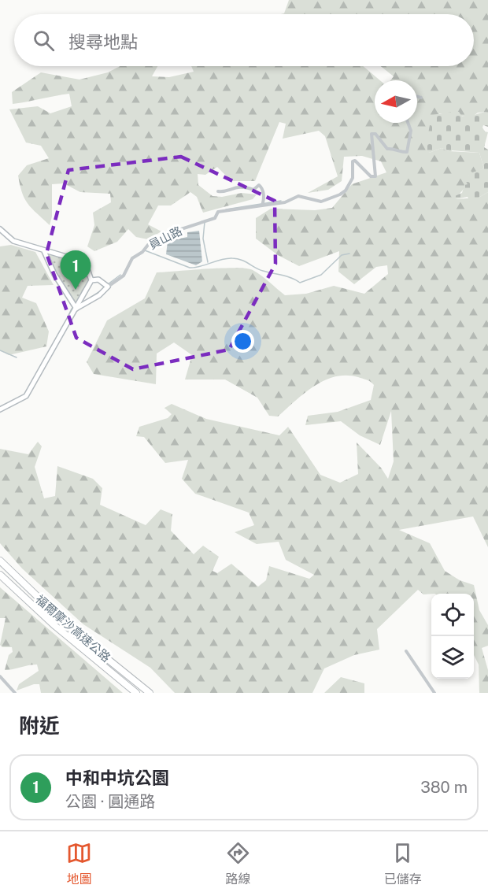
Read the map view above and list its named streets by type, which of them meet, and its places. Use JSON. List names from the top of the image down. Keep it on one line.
{"streets":{"highway":["福爾摩沙高速公路"],"street":["員山路"]},"north":"left","page":{"search":"搜尋地點","pins":"1","heading":"附近","list":[{"mark":"1","name":"中和中坑公園","note":"公園 · 圓通路","value":"380 m"}],"nav":["地圖","路線","已儲存"]}}
